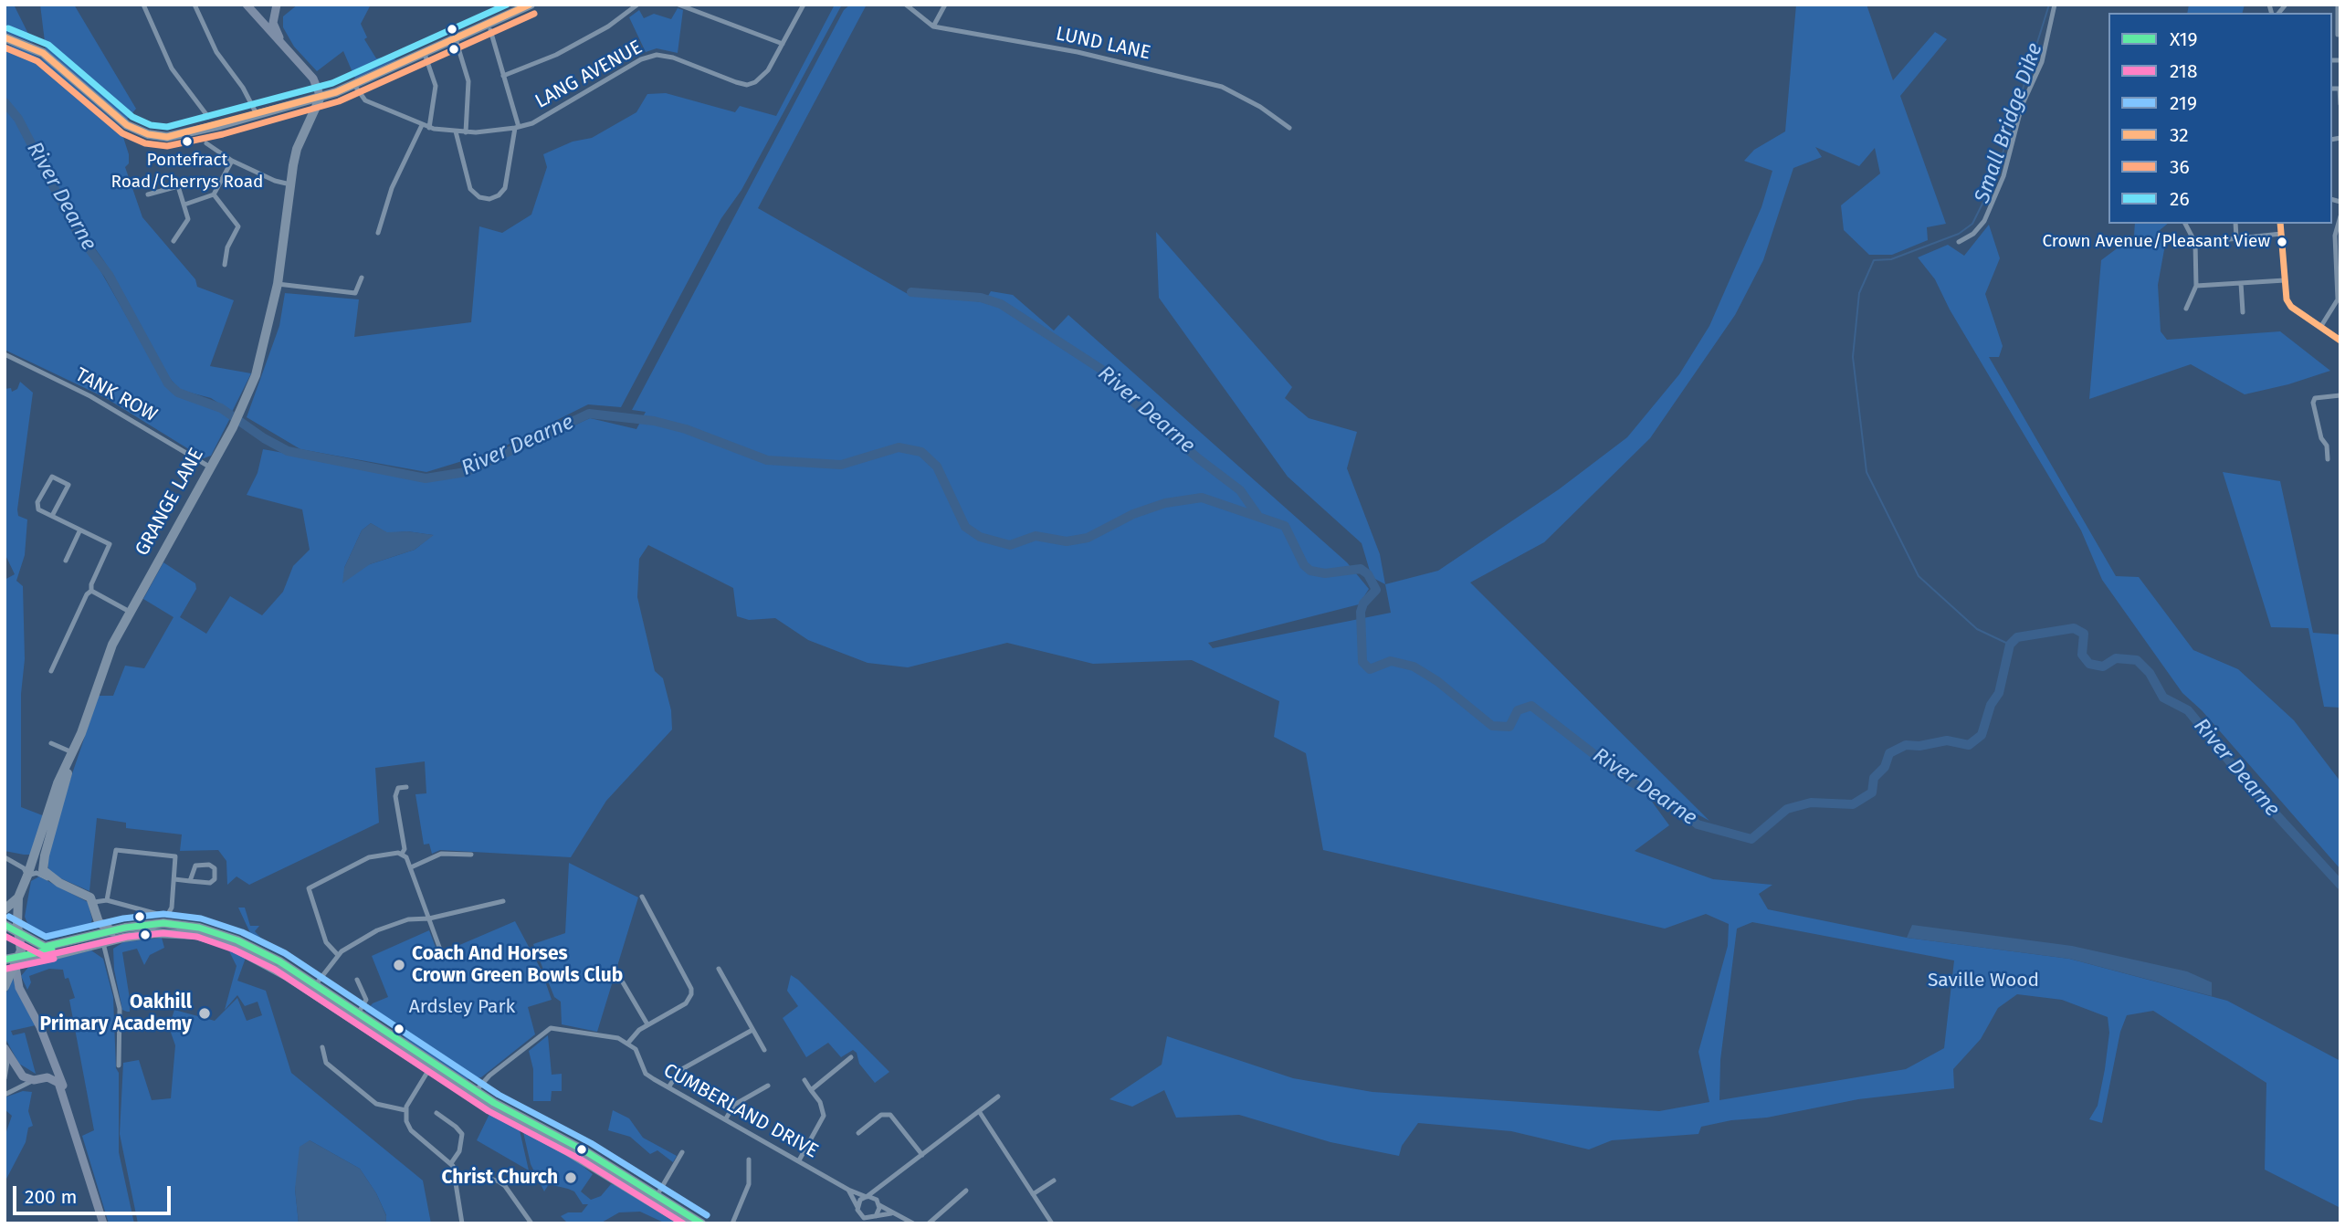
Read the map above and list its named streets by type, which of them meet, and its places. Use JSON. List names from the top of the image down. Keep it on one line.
{"streets":{"highway":["GRANGE LANE"],"street":["LUND LANE","LANG AVENUE","TANK ROW","CUMBERLAND DRIVE"]},"crossings":[["TANK ROW","GRANGE LANE"]],"water":["Small Bridge Dike","River Dearne"],"parks":["Saville Wood","Ardsley Park"],"places":["Pontefract Road/Cherrys Road","Crown Avenue/Pleasant View","Coach And Horses Crown Green Bowls Club","Oakhill Primary Academy","Christ Church"],"lines":["transit line 32","transit line 26","transit line 36","transit line 219","transit line X19","transit line 218"],"legend":["X19","218","219","32","36","26"],"scale_bar":"200 m"}
